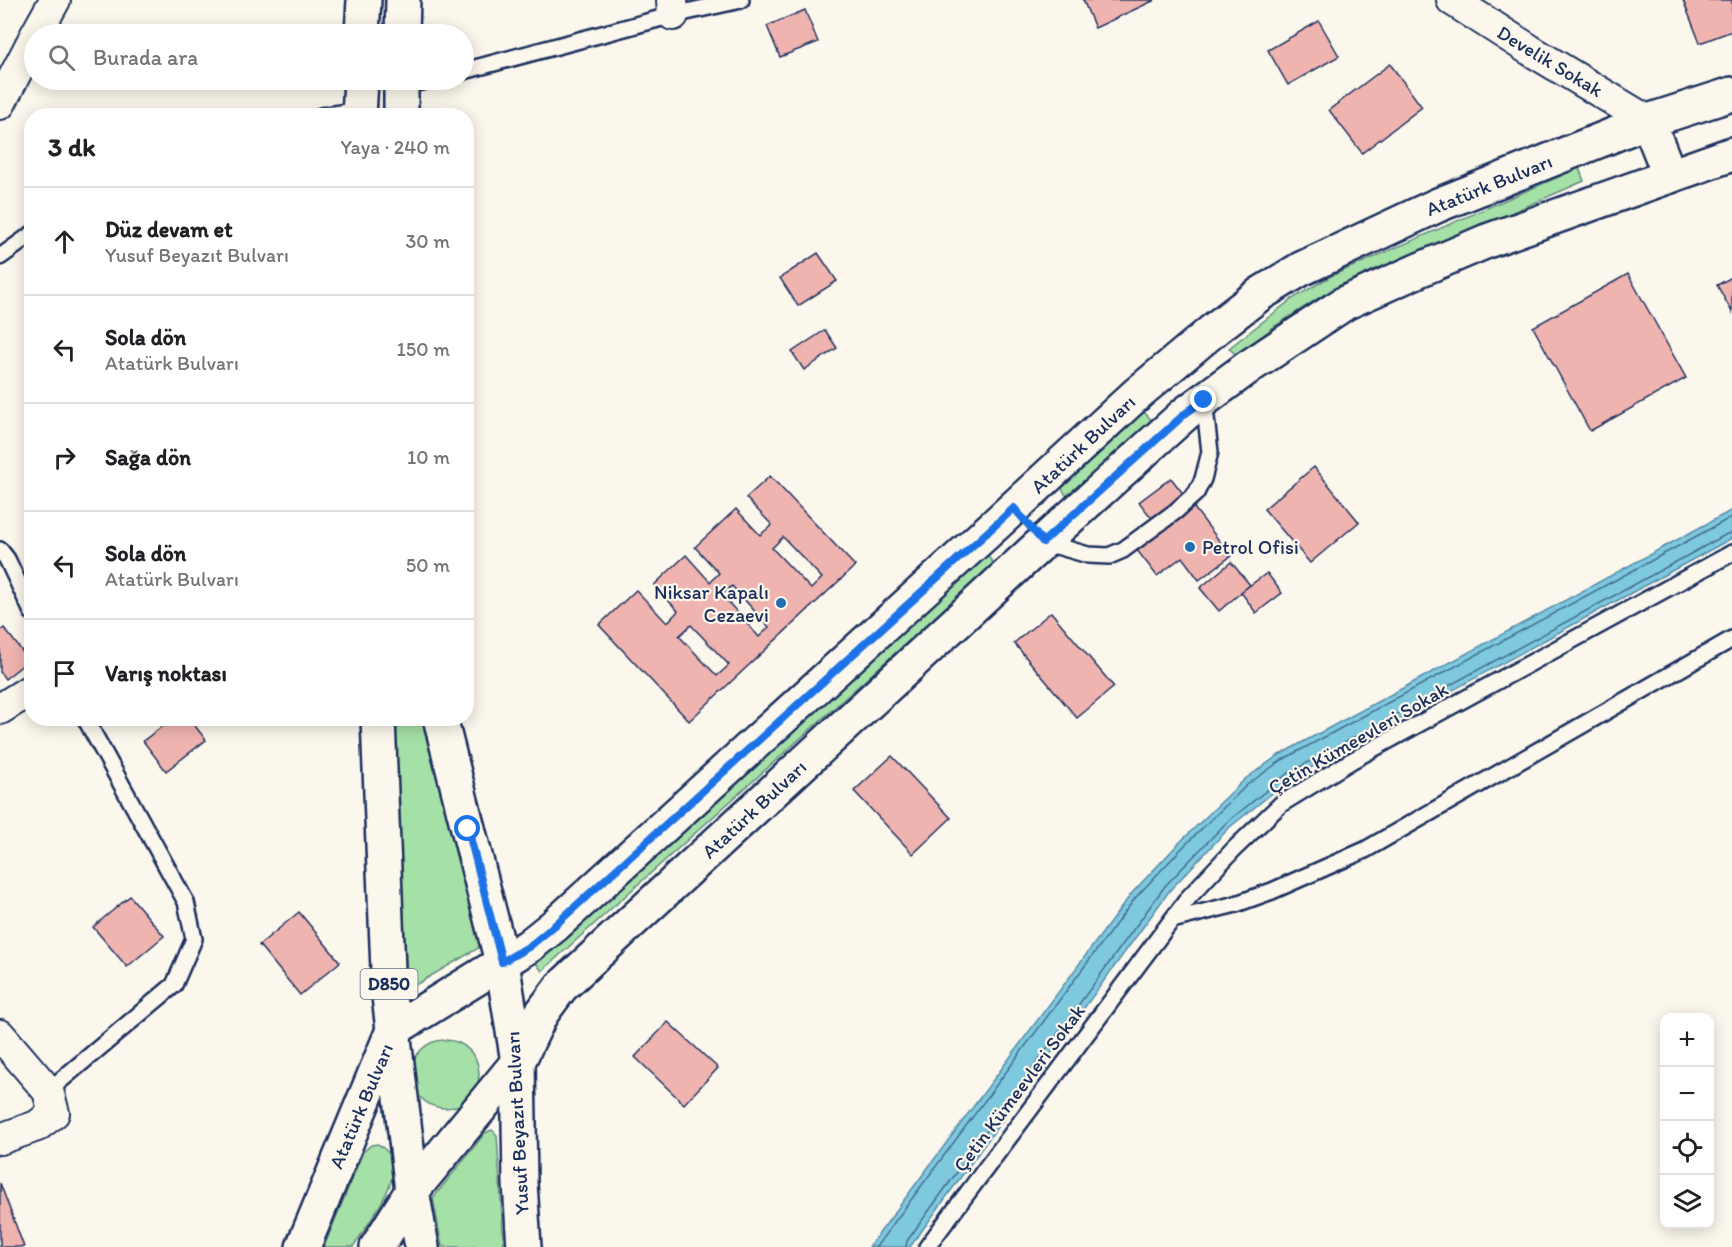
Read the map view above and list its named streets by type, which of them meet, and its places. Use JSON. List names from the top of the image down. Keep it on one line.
{"streets":{"main road":["Atatürk Bulvarı","D850","Yusuf Beyazıt Bulvarı"],"street":["Develik Sokak"],"lane":["Çetin Kümeevleri Sokak"]},"crossings":[["Develik Sokak","Atatürk Bulvarı"],["Atatürk Bulvarı","D850"],["Atatürk Bulvarı","Yusuf Beyazıt Bulvarı"]],"places":["Petrol Ofisi","Niksar Kapalı Cezaevi"],"page":{"search":"Burada ara","heading":["3 dk","Yaya · 240 m"],"list":[["Düz devam et","Yusuf Beyazıt Bulvarı","30 m"],["Sola dön","Atatürk Bulvarı","150 m"],["Sağa dön","10 m"],["Sola dön","Atatürk Bulvarı","50 m"],"Varış noktası"],"map_buttons":["+","−"]}}
